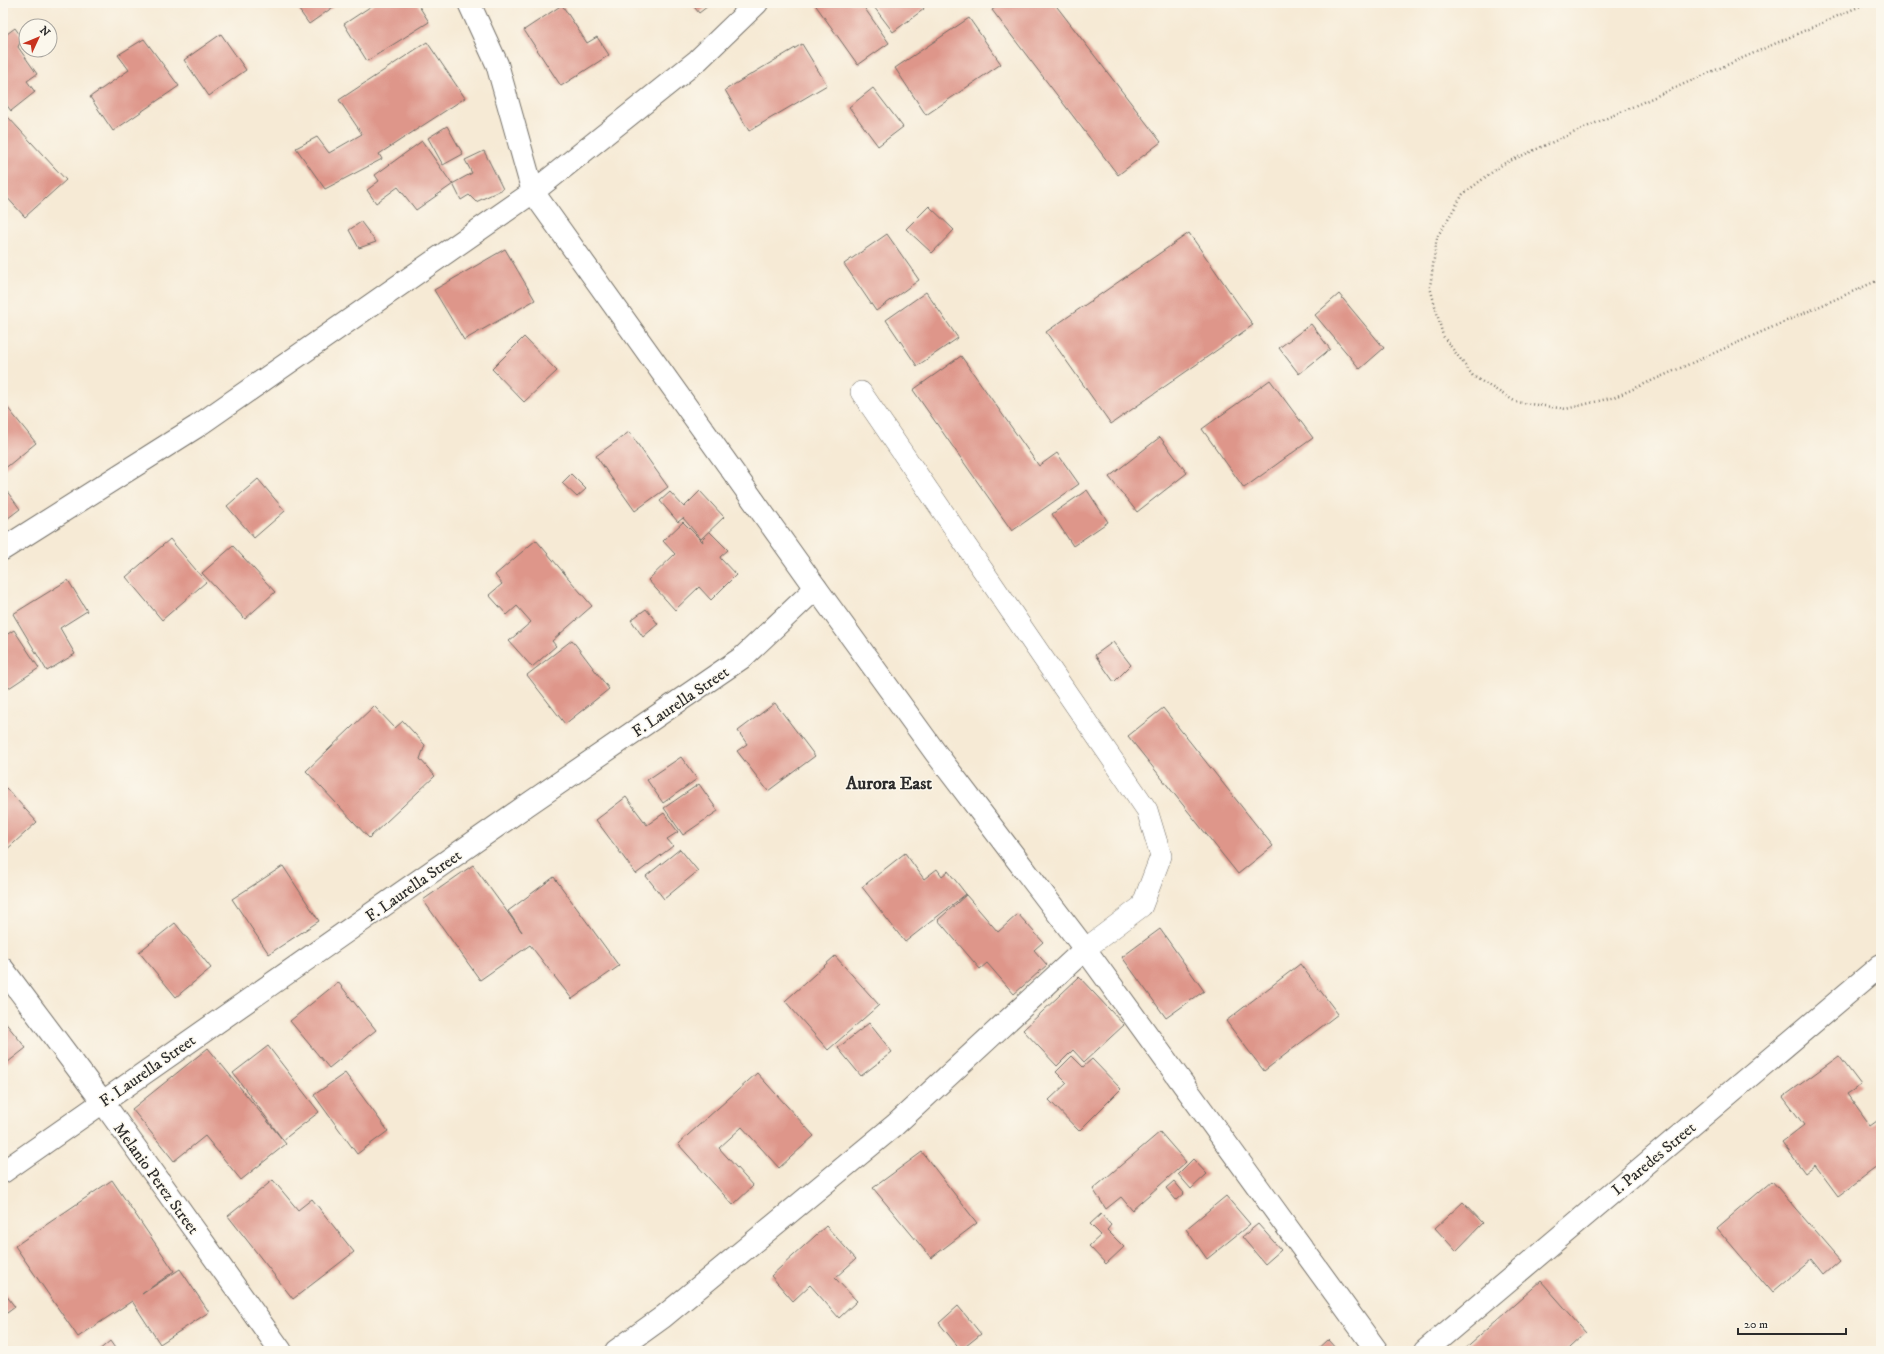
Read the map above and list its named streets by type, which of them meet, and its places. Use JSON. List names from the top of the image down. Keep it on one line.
{"streets":{"street":["F. Laurella Street","I. Paredes Street","Melanio Perez Street"]},"crossings":[["F. Laurella Street","Melanio Perez Street"]],"districts":["Aurora East"],"scale_bar":"20 m","north":"top right"}
